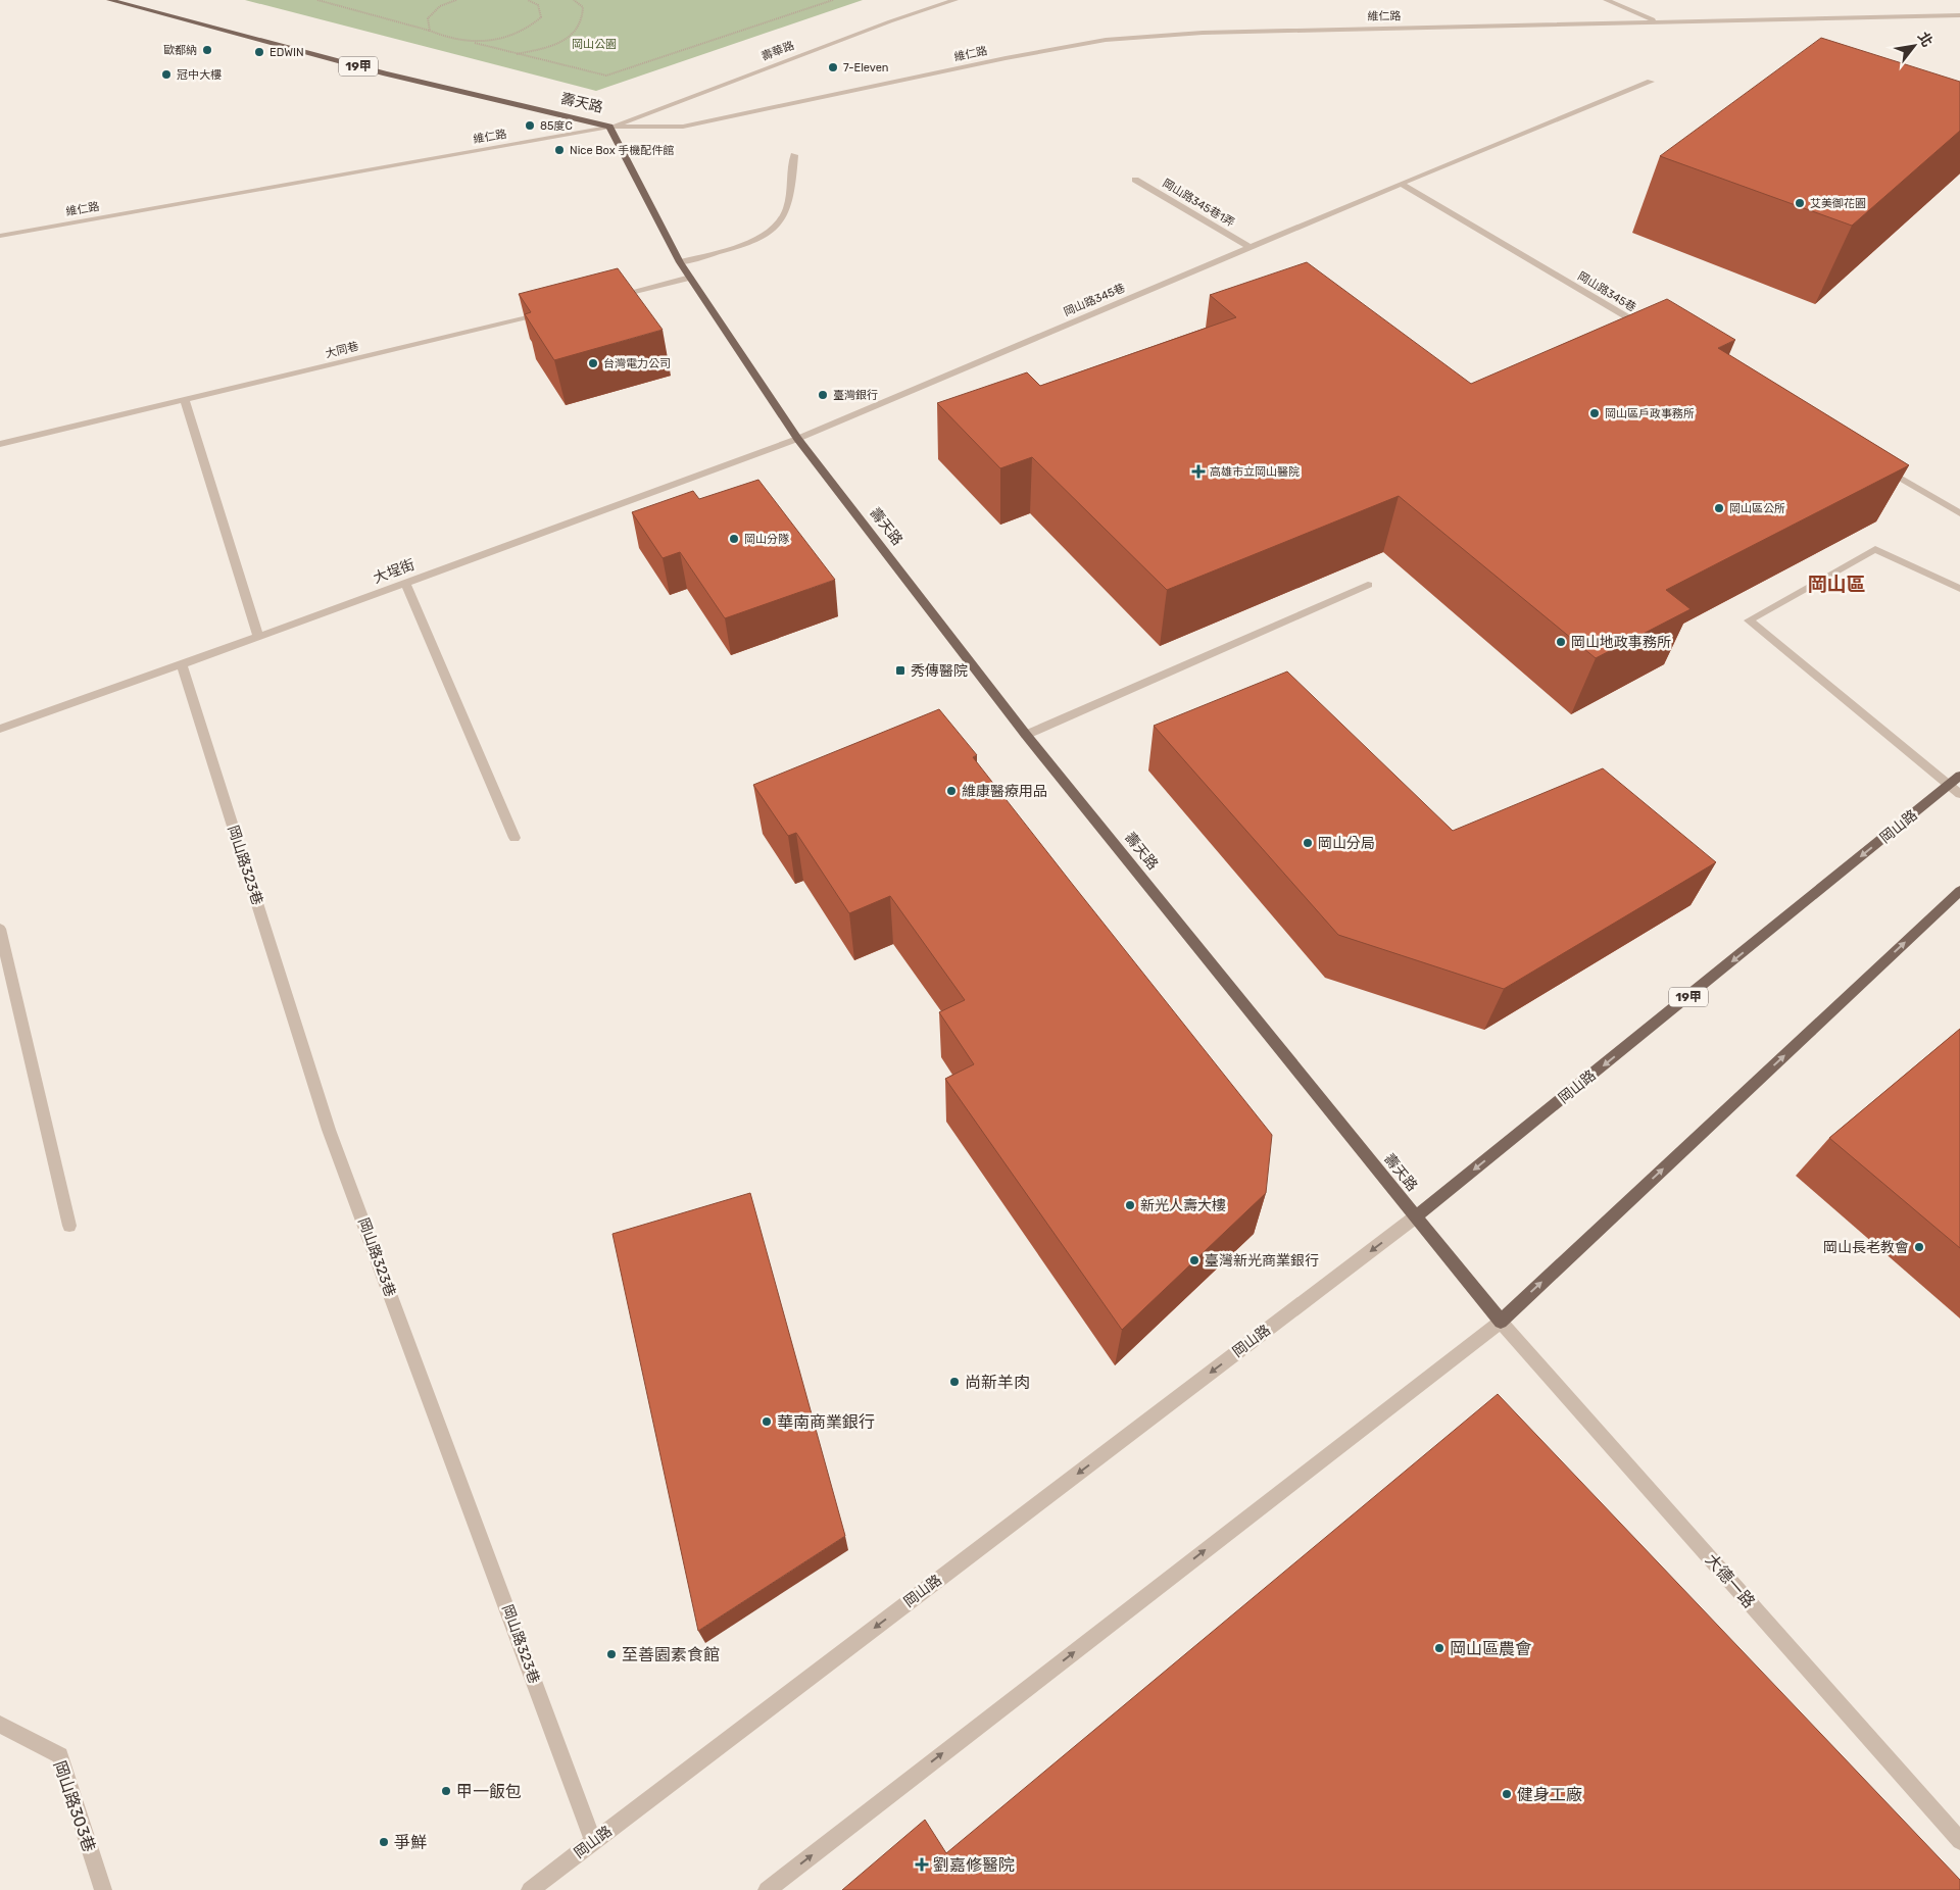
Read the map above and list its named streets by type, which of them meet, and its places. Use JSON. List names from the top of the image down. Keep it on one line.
{"streets":{"main road":["19甲","壽天路","岡山路"],"street":["維仁路","壽華路","岡山路345巷1弄","岡山路345巷","大同巷","大埕街","岡山路323巷","大德一路","岡山路303巷"]},"crossings":[["維仁路","壽華路"],["維仁路","壽天路"],["壽華路","壽天路"],["壽天路","岡山路345巷"],["壽天路","大埕街"],["壽天路","岡山路"],["壽天路","大德一路"],["岡山路345巷1弄","岡山路345巷"],["岡山路345巷","大埕街"],["大埕街","岡山路323巷"],["岡山路","岡山路323巷"]],"one_way":["岡山路"],"districts":["岡山區"],"parks":["岡山公園"],"places":{"other":["歐都納","EDWIN","7-Eleven","冠中大樓","85度C","Nice Box 手機配件館","艾美御花園","台灣電力公司","臺灣銀行","岡山區戶政事務所","岡山區公所","岡山分隊","岡山地政事務所","維康醫療用品","岡山分局","新光人壽大樓","岡山長老教會","臺灣新光商業銀行","尚新羊肉","華南商業銀行","岡山區農會","至善園素食館","甲一飯包","健身工廠","爭鮮"],"health":["高雄市立岡山醫院","劉嘉修醫院"],"transit":["秀傳醫院"]},"north":"top right"}
